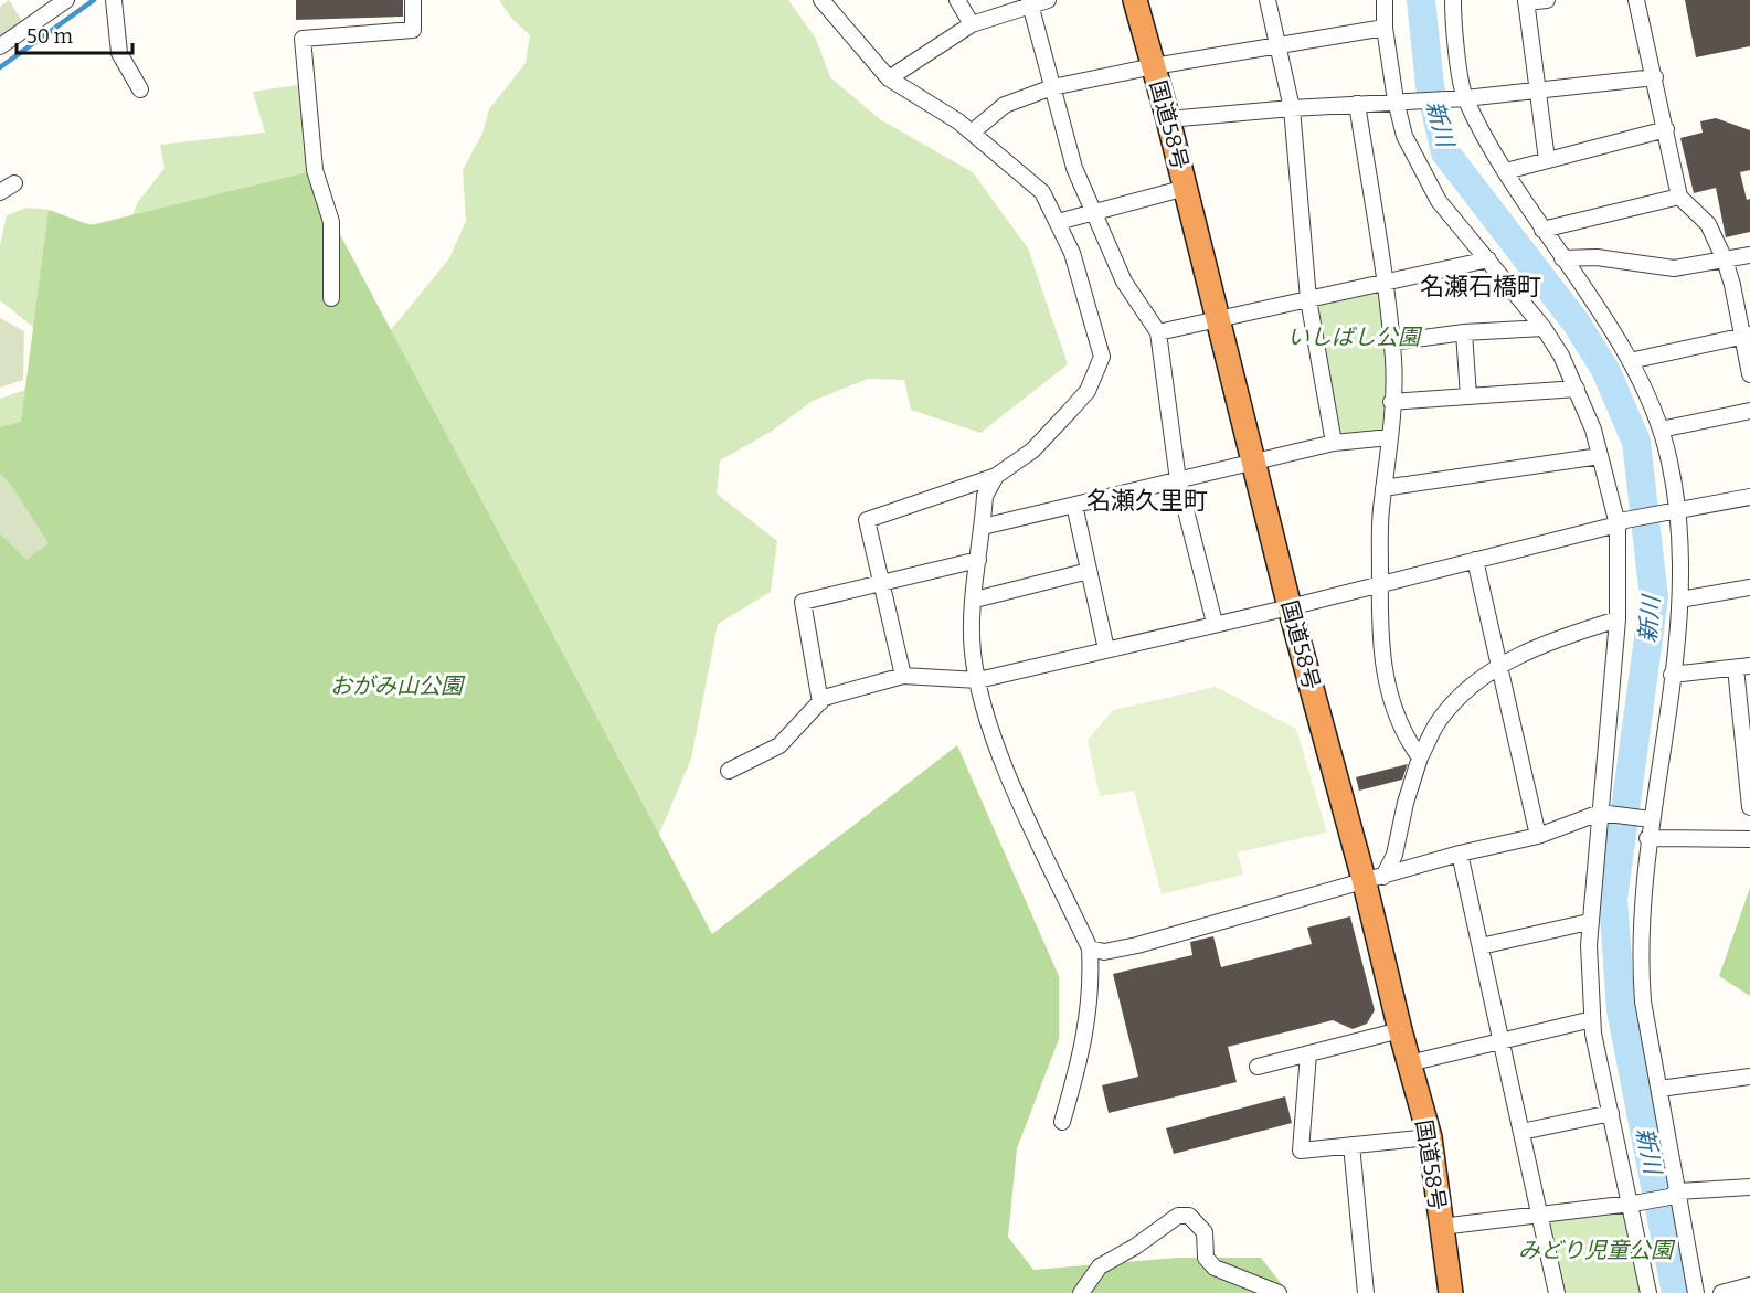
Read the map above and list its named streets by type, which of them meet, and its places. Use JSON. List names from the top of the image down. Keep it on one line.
{"streets":{"highway":["国道58号"]},"districts":["名瀬石橋町","名瀬久里町"],"water":["新川"],"parks":["いしばし公園","おがみ山公園","みどり児童公園"],"scale_bar":"50 m"}
